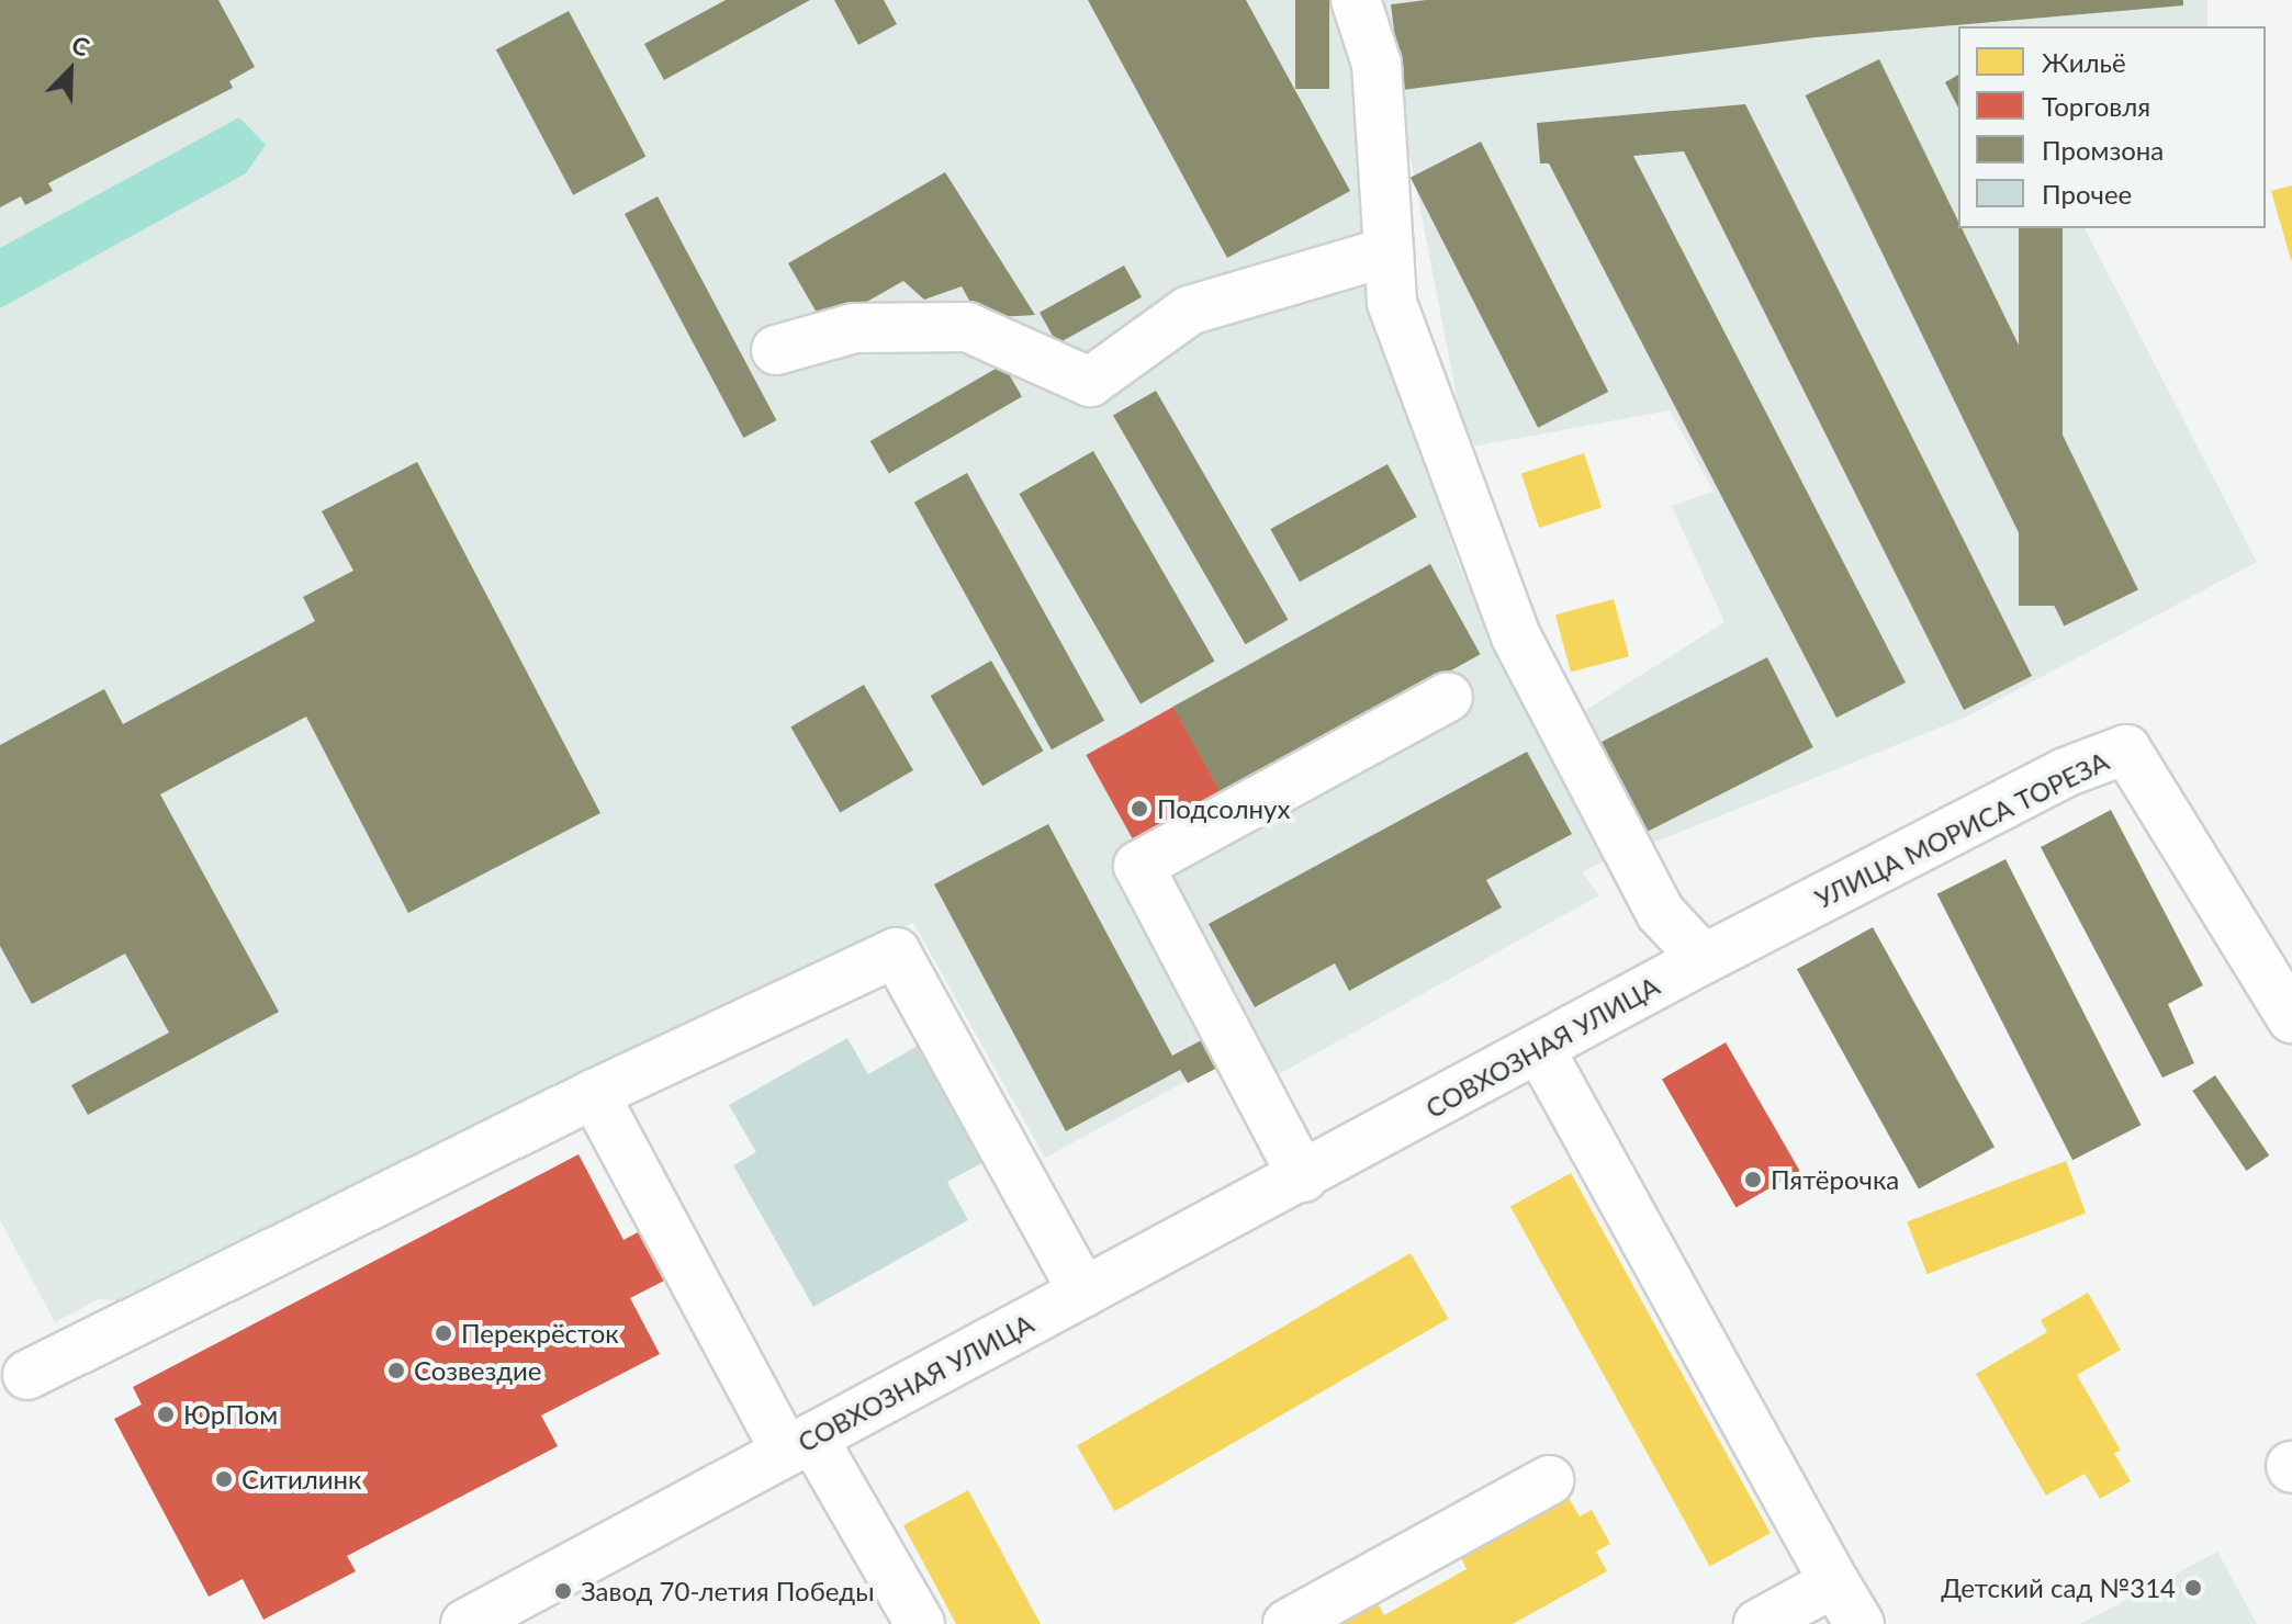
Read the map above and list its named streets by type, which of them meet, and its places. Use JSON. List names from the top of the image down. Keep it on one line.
{"streets":{"street":["УЛИЦА МОРИСА ТОРЕЗА","СОВХОЗНАЯ УЛИЦА"]},"crossings":[["УЛИЦА МОРИСА ТОРЕЗА","СОВХОЗНАЯ УЛИЦА"]],"places":["Подсолнух","Пятёрочка","Перекрёсток","Созвездие","ЮрПом","Ситилинк","Детский сад №314","Завод 70-летия Победы"],"legend":["Жильё","Торговля","Промзона","Прочее"],"north":"top right"}
